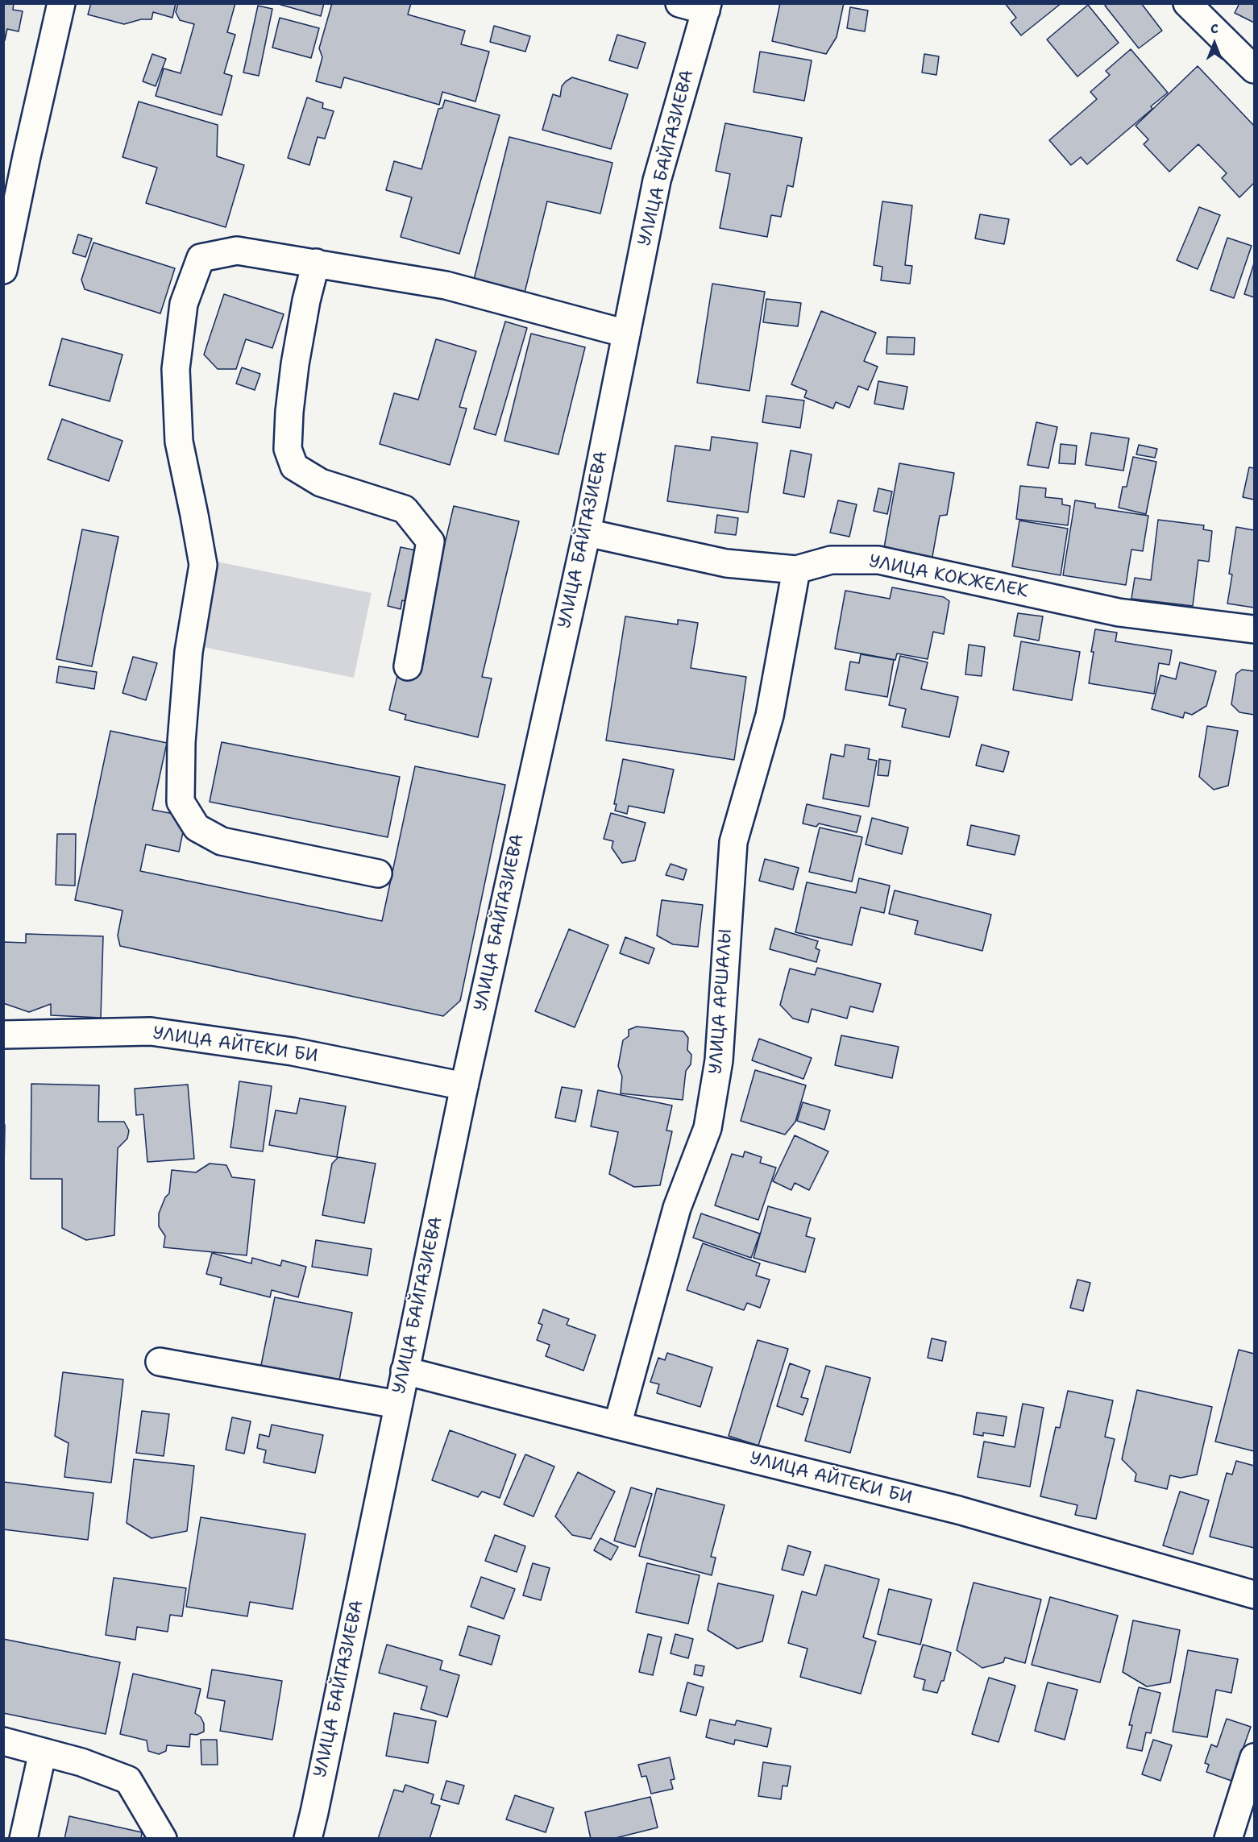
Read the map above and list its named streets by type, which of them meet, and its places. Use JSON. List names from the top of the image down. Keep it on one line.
{"streets":{"street":["УЛИЦА БАЙГАЗИЕВА","УЛИЦА КОКЖЕЛЕК","УЛИЦА АРШАЛЫ","УЛИЦА АЙТЕКИ БИ"]},"crossings":[["УЛИЦА БАЙГАЗИЕВА","УЛИЦА КОКЖЕЛЕК"],["УЛИЦА БАЙГАЗИЕВА","УЛИЦА АЙТЕКИ БИ"],["УЛИЦА КОКЖЕЛЕК","УЛИЦА АРШАЛЫ"],["УЛИЦА АРШАЛЫ","УЛИЦА АЙТЕКИ БИ"]],"north":"top"}
